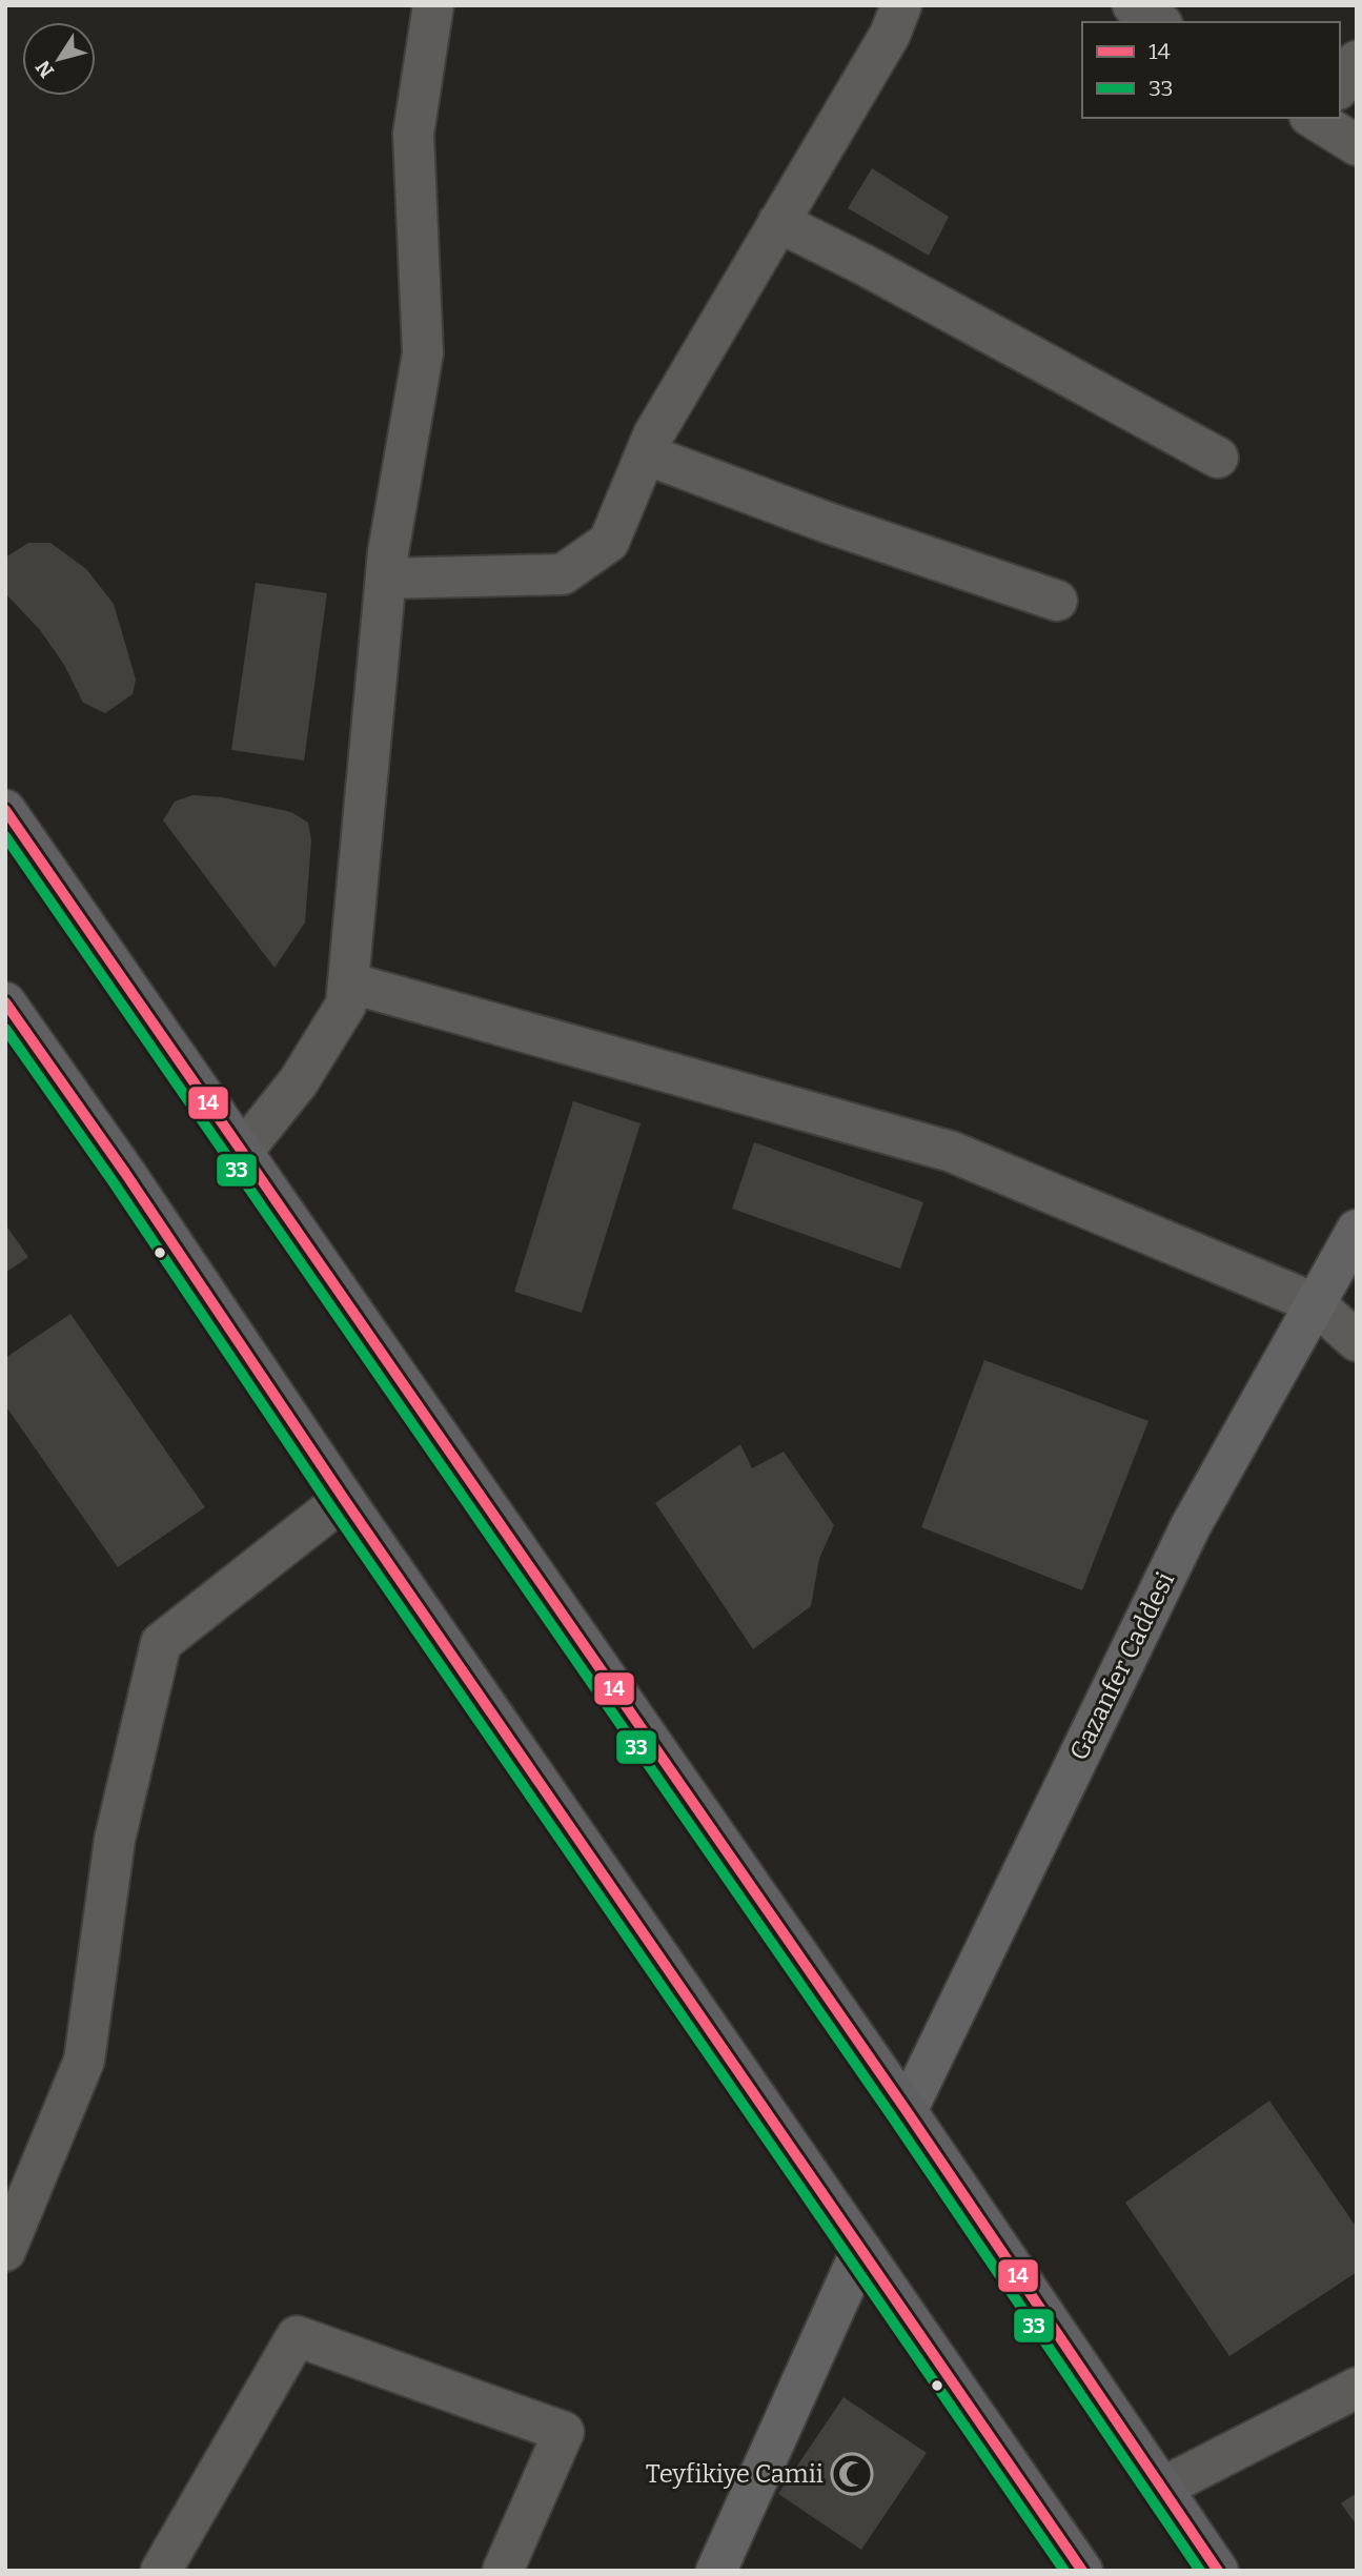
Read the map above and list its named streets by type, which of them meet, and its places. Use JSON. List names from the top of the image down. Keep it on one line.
{"streets":{"street":["Gazanfer Caddesi"]},"places":{"mosque":["Teyfikiye Camii"]},"lines":["transit line 14","transit line 33"],"legend":["14","33"],"north":"bottom left"}
